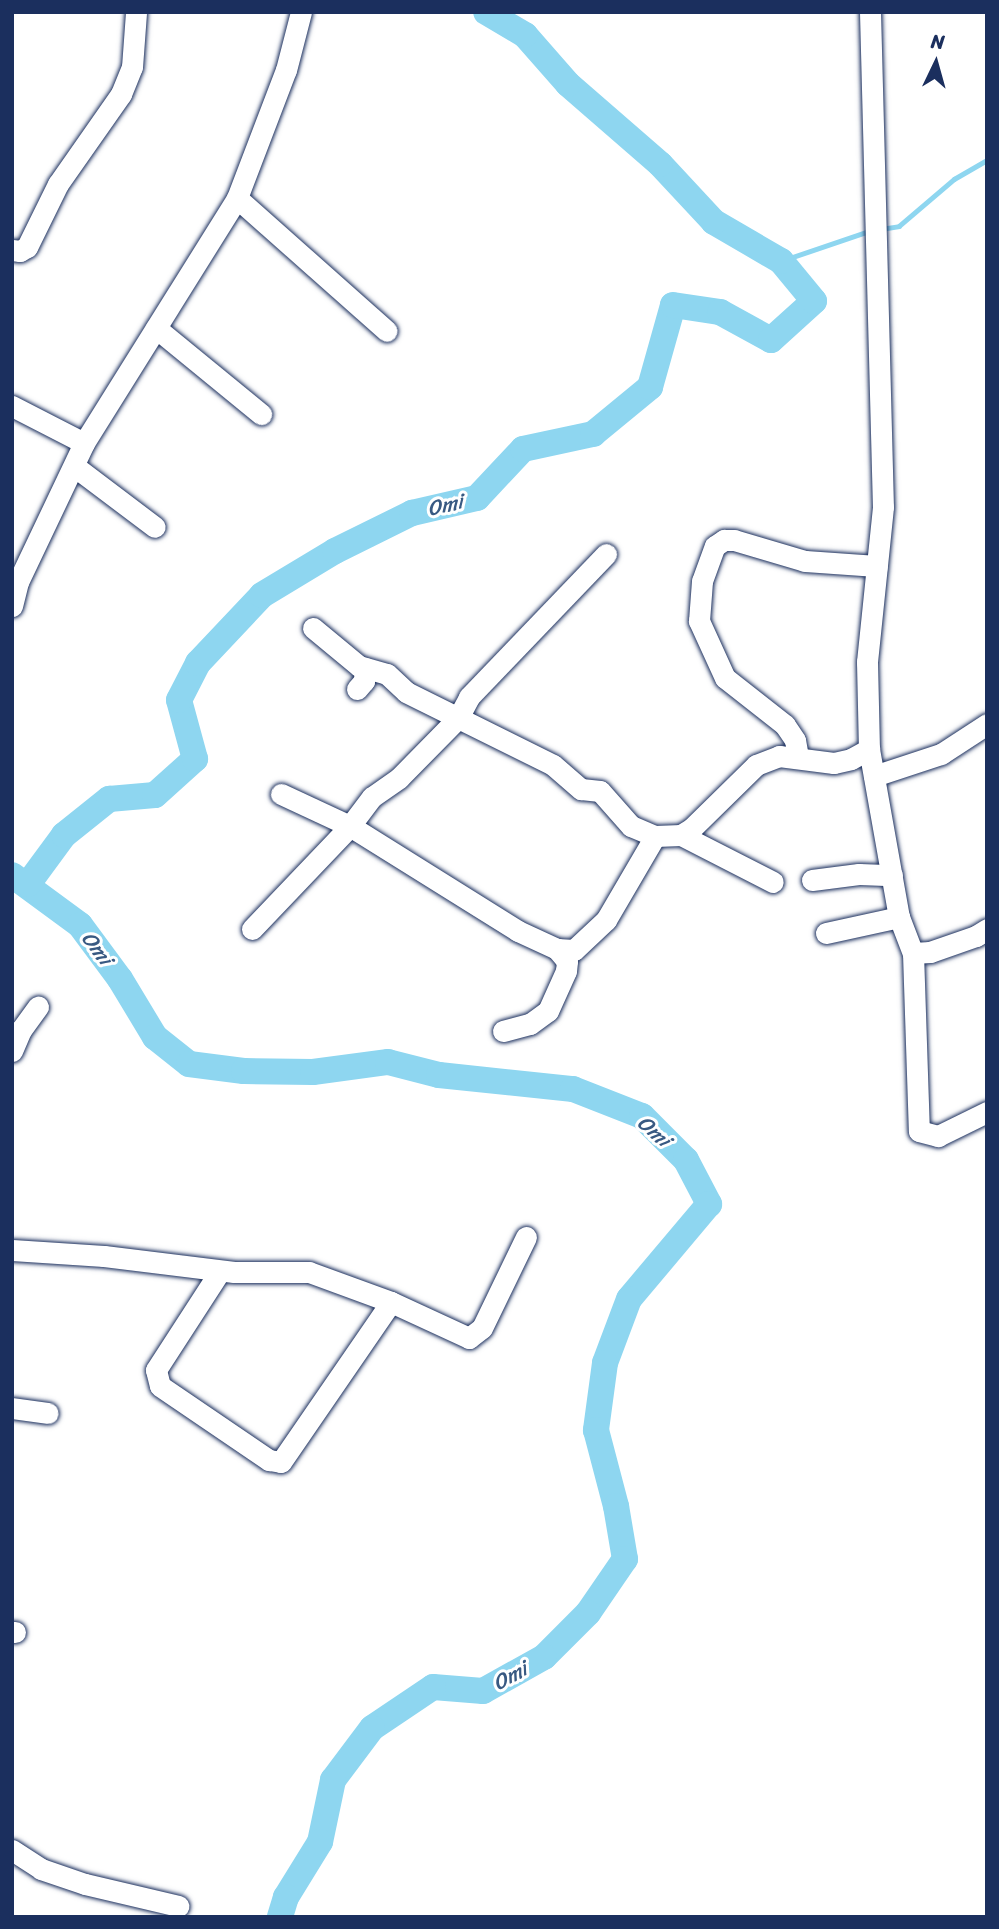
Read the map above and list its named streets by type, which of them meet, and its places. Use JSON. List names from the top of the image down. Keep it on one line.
{"water":["Omi"],"north":"top"}
